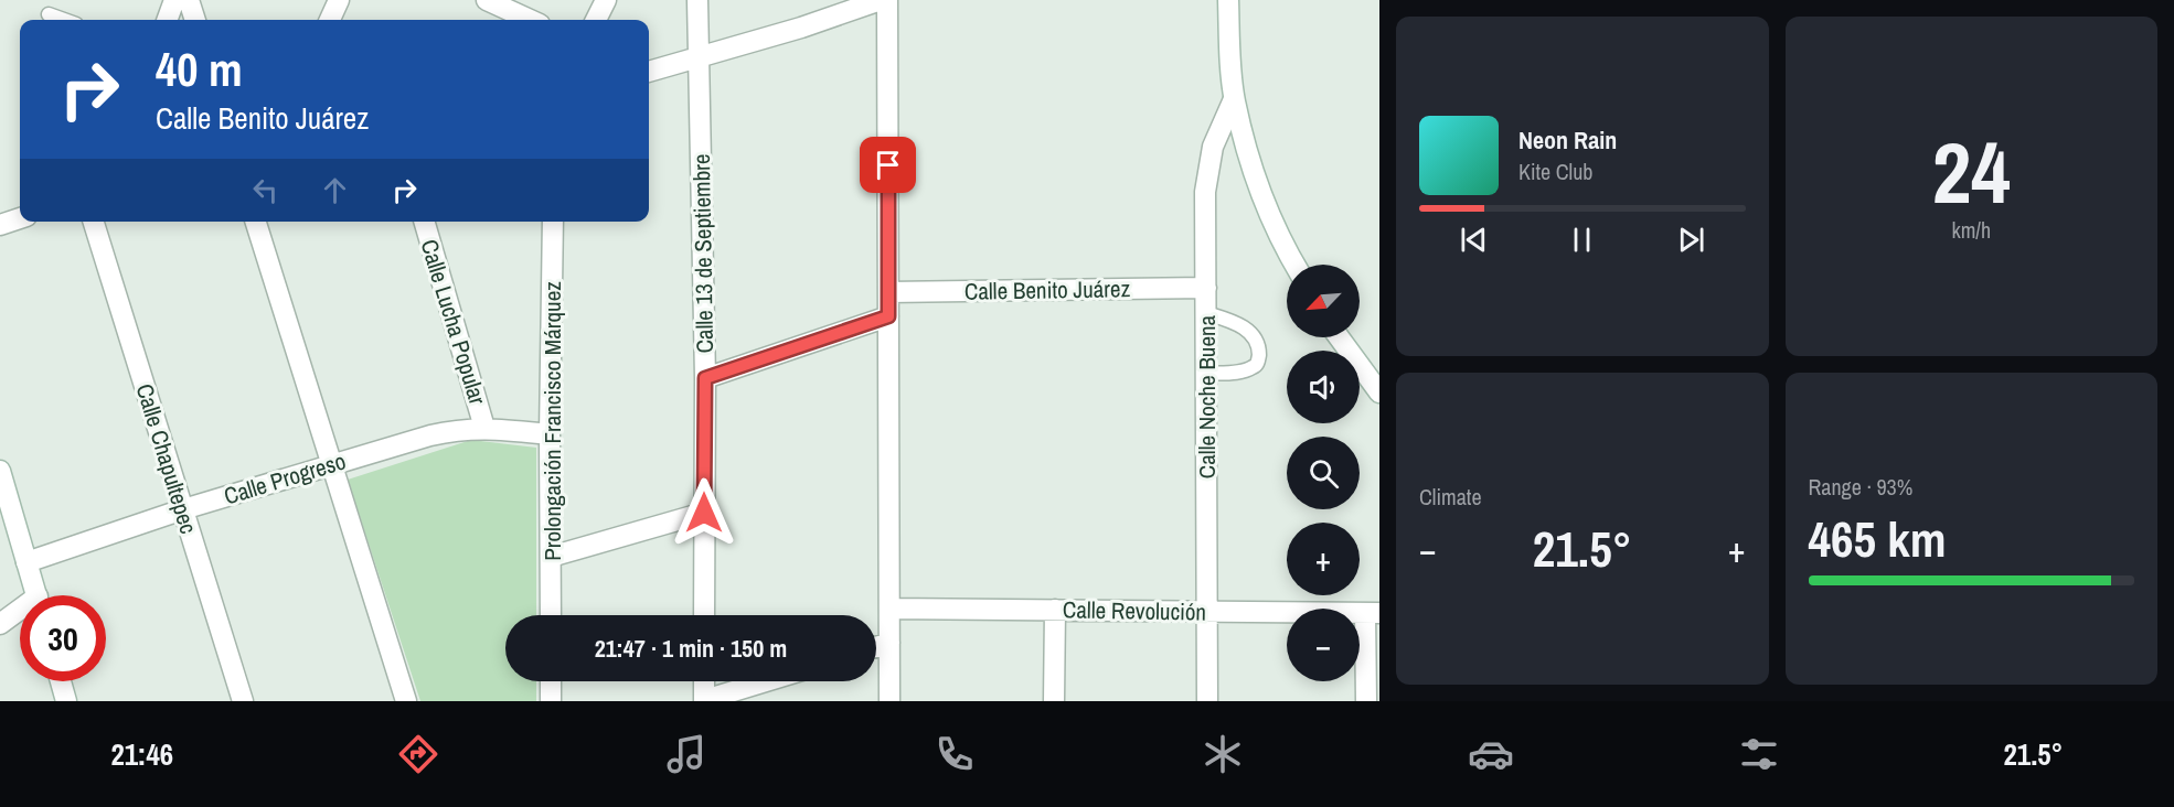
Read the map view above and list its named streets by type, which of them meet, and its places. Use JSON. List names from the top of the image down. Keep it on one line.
{"streets":{"street":["Calle 13 de Septiembre","Calle Benito Juárez","Calle Lucha Popular","Calle Noche Buena","Prolongación Francisco Márquez","Calle Chapultepec","Calle Progreso","Calle Revolución"]},"crossings":[["Calle Benito Juárez","Calle Noche Buena"],["Calle Lucha Popular","Calle Progreso"],["Calle Noche Buena","Calle Revolución"],["Prolongación Francisco Márquez","Calle Progreso"],["Calle Chapultepec","Calle Progreso"]],"north":"bottom left","page":{"tile":[["24","km/h"],"Climate",["Range · 93%","465 km"]],"turn":["40 m","Calle Benito Juárez"],"song":["Neon Rain","Kite Club"],"map_buttons":["+","−"],"heat":["−","21.5°","+"],"limit":"30","trip":"21:47 · 1 min · 150 m","tabs":["21:46","21.5°"]}}
